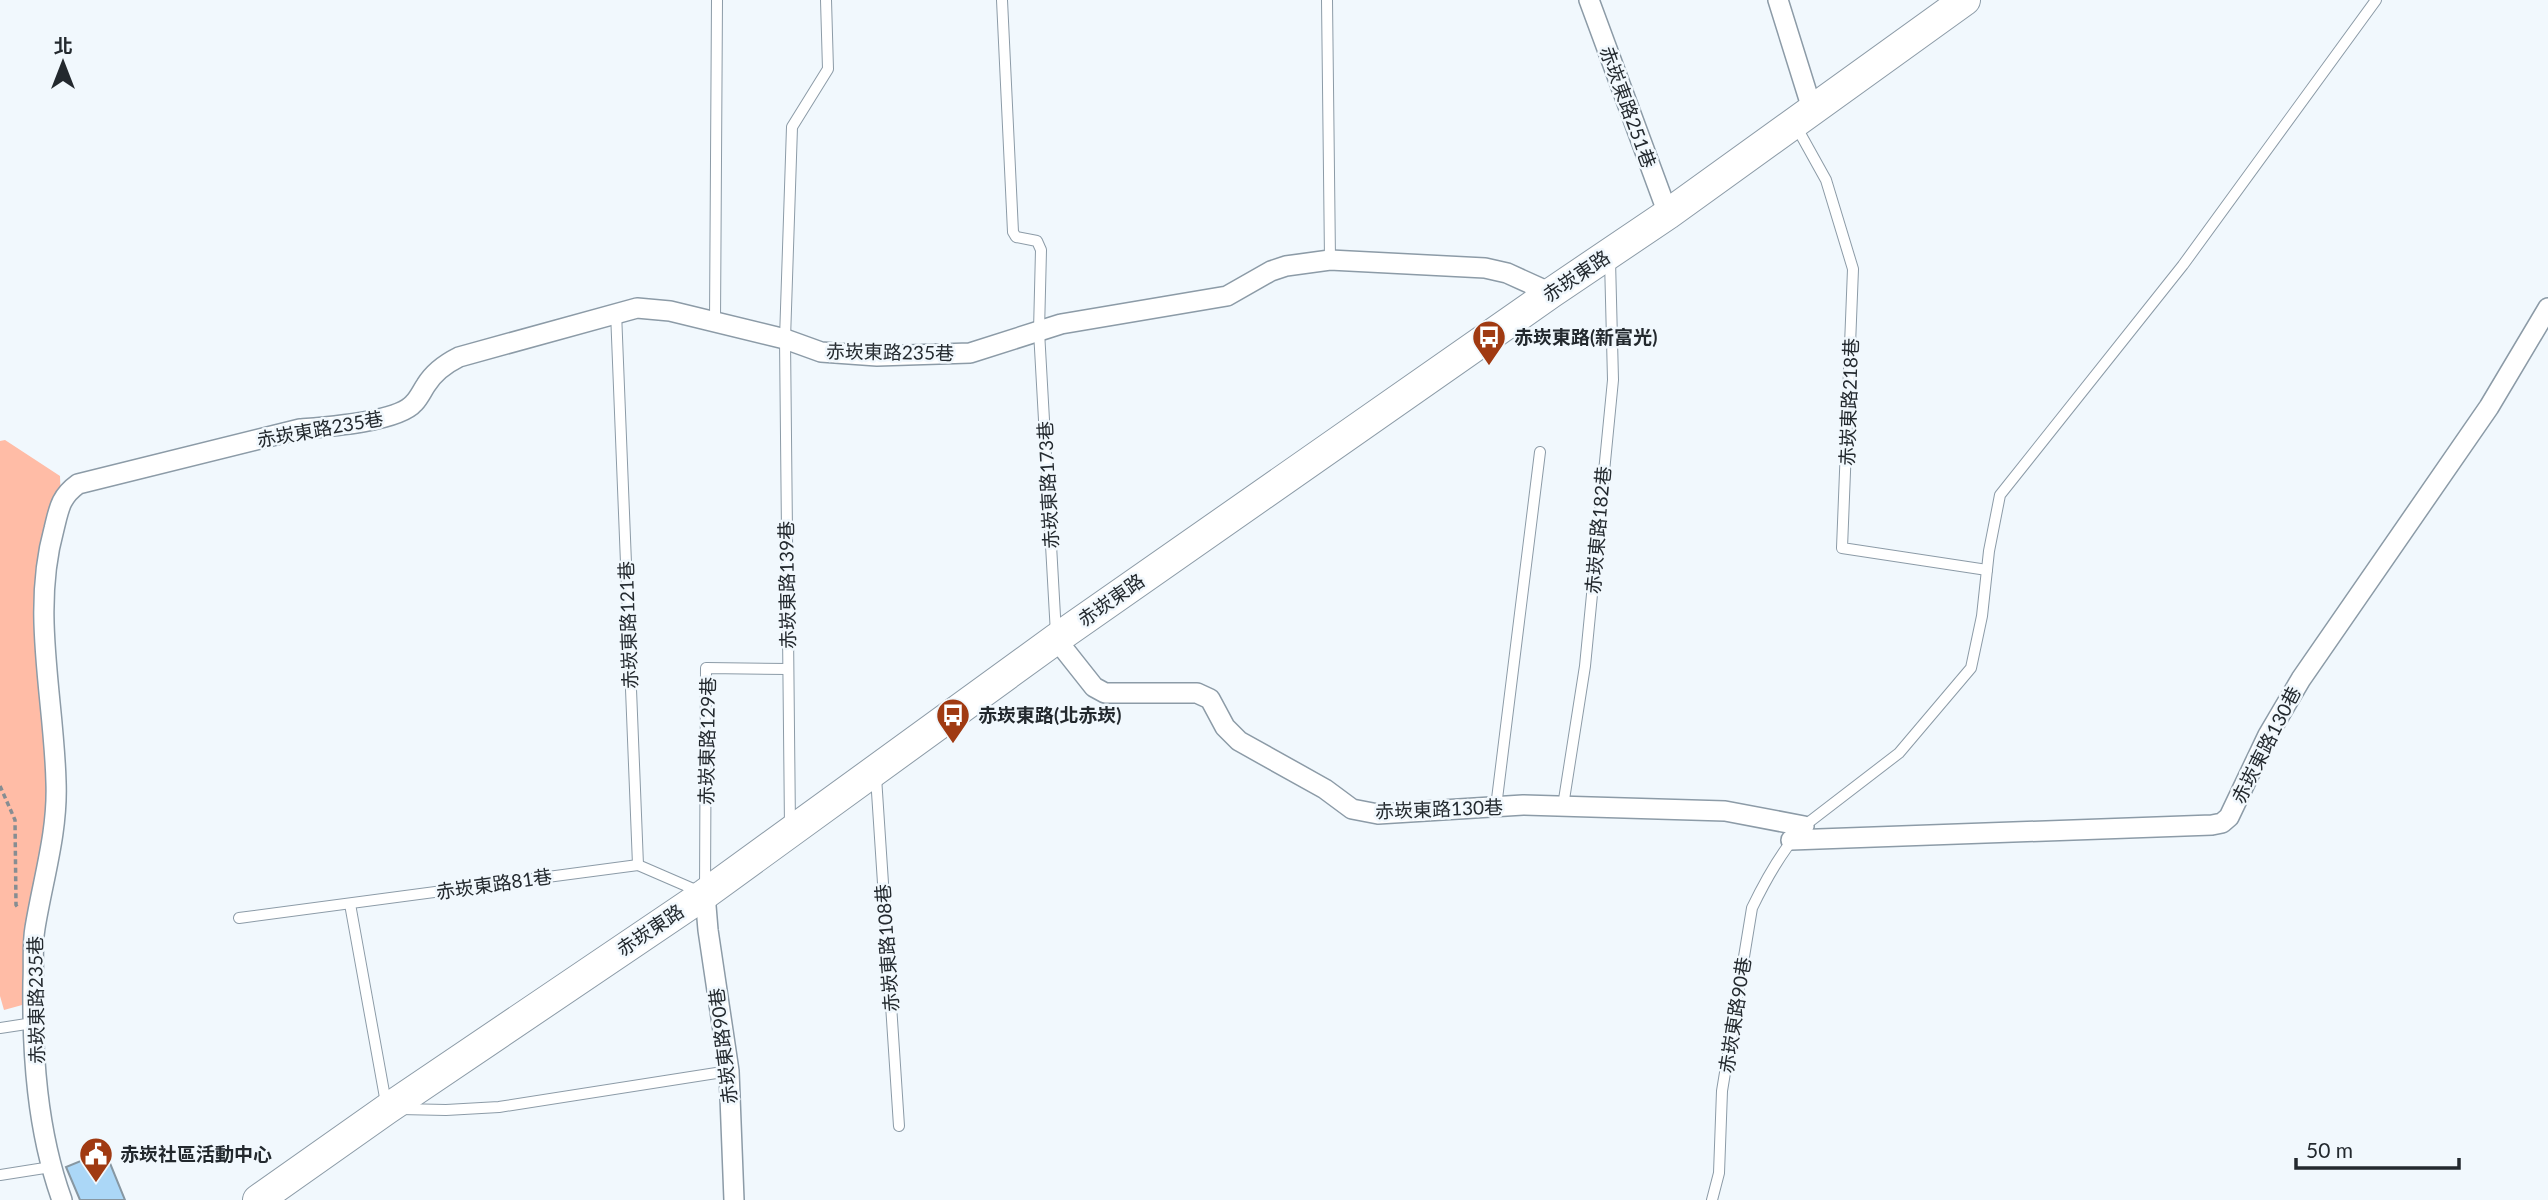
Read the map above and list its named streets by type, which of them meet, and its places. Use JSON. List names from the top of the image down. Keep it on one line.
{"streets":{"main road":["赤崁東路"],"street":["赤崁東路251巷","赤崁東路235巷","赤崁東路130巷","赤崁東路90巷"],"lane":["赤崁東路218巷","赤崁東路173巷","赤崁東路182巷","赤崁東路139巷","赤崁東路121巷","赤崁東路129巷","赤崁東路81巷","赤崁東路108巷"]},"crossings":[["赤崁東路251巷","赤崁東路"],["赤崁東路","赤崁東路235巷"],["赤崁東路","赤崁東路218巷"],["赤崁東路","赤崁東路173巷"],["赤崁東路","赤崁東路182巷"],["赤崁東路","赤崁東路139巷"],["赤崁東路","赤崁東路129巷"],["赤崁東路","赤崁東路130巷"],["赤崁東路","赤崁東路108巷"],["赤崁東路","赤崁東路90巷"],["赤崁東路235巷","赤崁東路173巷"],["赤崁東路235巷","赤崁東路139巷"],["赤崁東路235巷","赤崁東路121巷"],["赤崁東路173巷","赤崁東路130巷"],["赤崁東路182巷","赤崁東路130巷"],["赤崁東路139巷","赤崁東路129巷"],["赤崁東路121巷","赤崁東路81巷"],["赤崁東路129巷","赤崁東路90巷"],["赤崁東路130巷","赤崁東路90巷"]],"places":{"bus stop":["赤崁東路(新富光)","赤崁東路(北赤崁)"],"public building":["赤崁社區活動中心"]},"scale_bar":"50 m","north":"top"}
